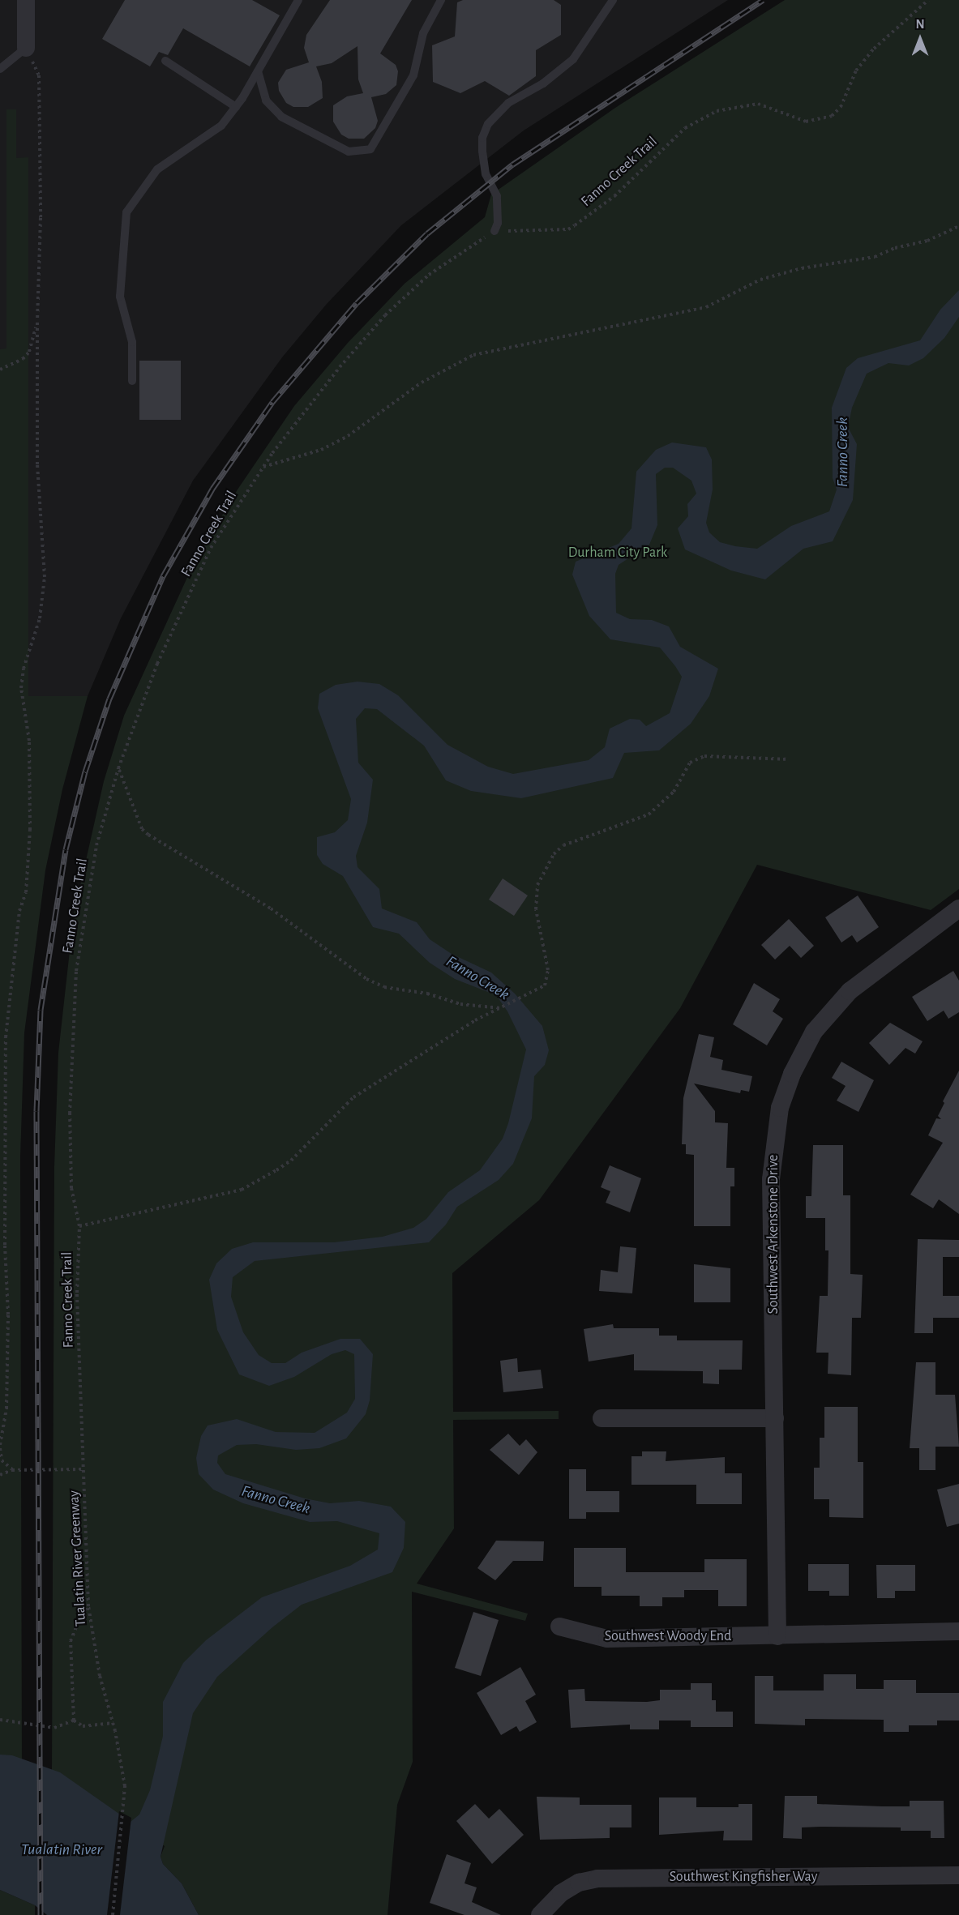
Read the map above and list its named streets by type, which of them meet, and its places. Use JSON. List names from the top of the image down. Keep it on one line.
{"streets":{"street":["Southwest Arkenstone Drive","Southwest Woody End","Southwest Kingfisher Way"],"path":["Fanno Creek Trail","Tualatin River Greenway"]},"crossings":[["Fanno Creek Trail","Tualatin River Greenway"],["Southwest Arkenstone Drive","Southwest Woody End"]],"water":["Fanno Creek","Tualatin River"],"parks":["Durham City Park"],"north":"top"}
